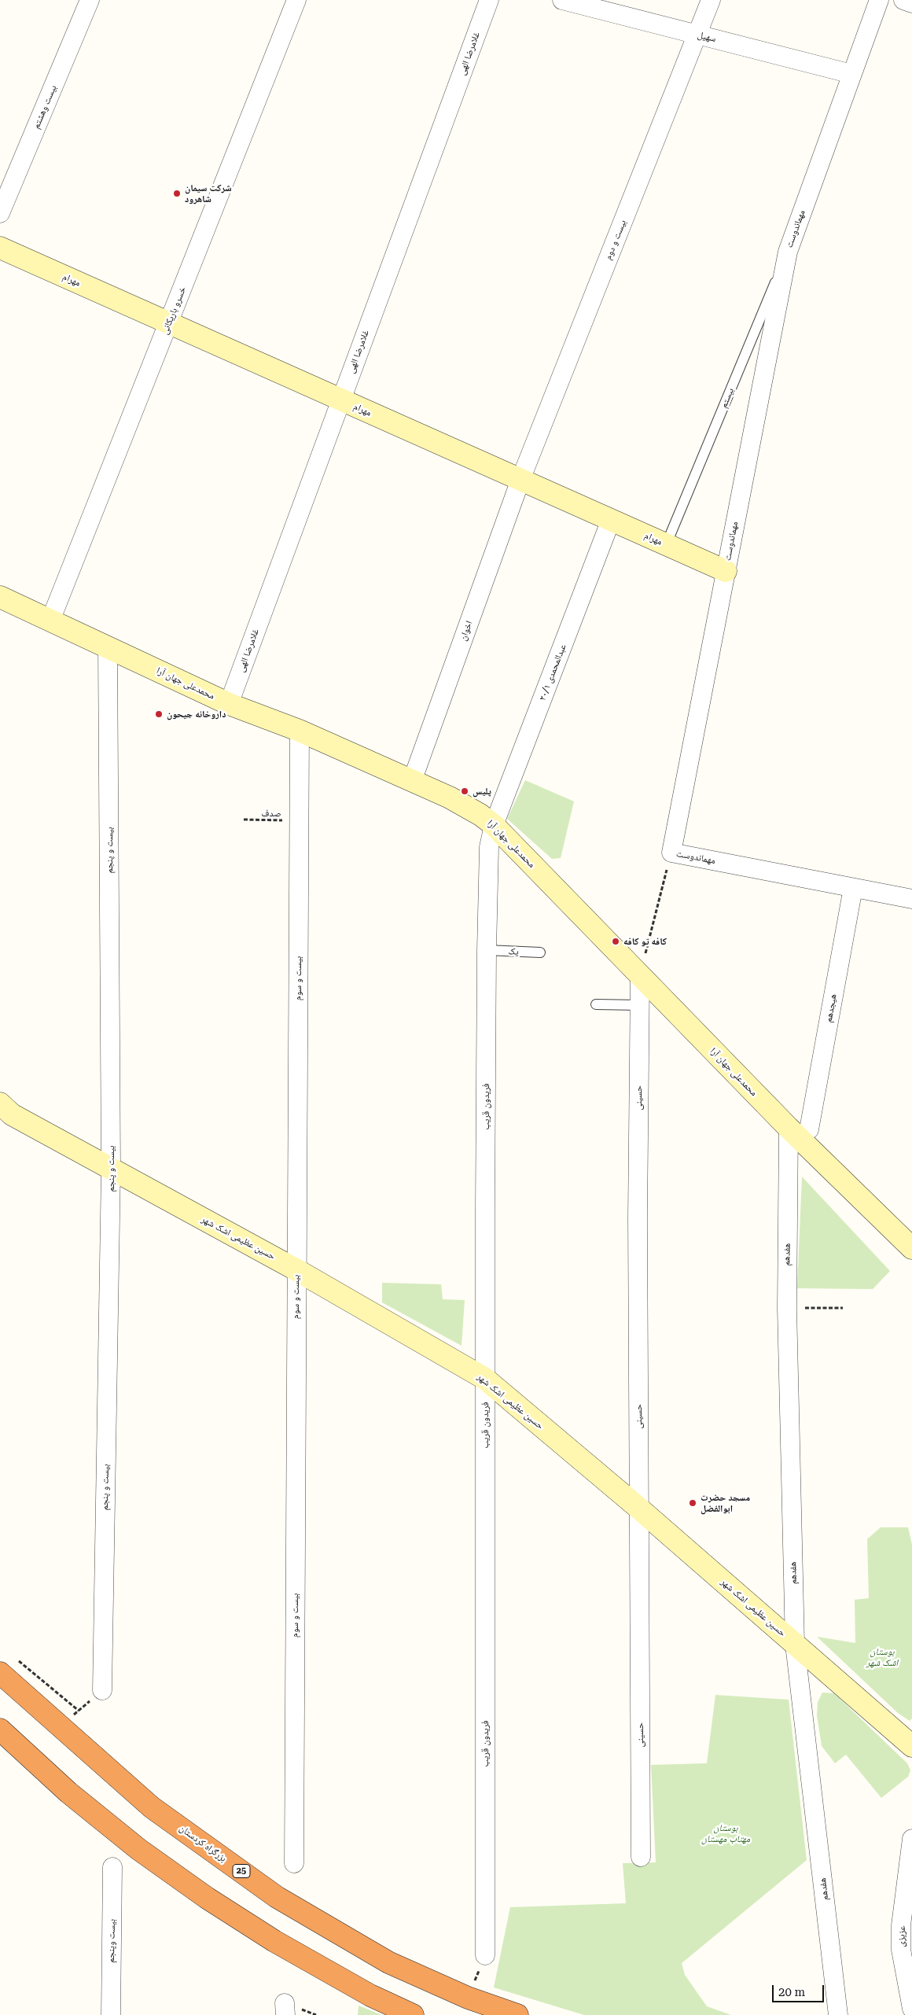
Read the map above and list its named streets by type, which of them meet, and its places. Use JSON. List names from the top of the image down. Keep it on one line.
{"streets":{"highway":["بزرگراه کردستان","25"],"street":["سهیل","غلامرضا الهی","بیست وهشتم","مهماندوست","بیست و دوم","مهرام","خسرو باریکانی","اخوان","عبدالمحمدی ۲۰/۱","محمدعلی جهان آرا","بیست و پنجم","بیست و سوم","هیجدهم","حسینی","فریدون قریب","حسین عظیمی اشک شهر","هفدهم","عزیزی","بیست وپنجم"],"lane":["بیستم","یک"],"path":["صدف"]},"crossings":[["سهیل","مهماندوست"],["سهیل","بیست و دوم"],["غلامرضا الهی","مهرام"],["غلامرضا الهی","محمدعلی جهان آرا"],["مهماندوست","مهرام"],["مهماندوست","بیستم"],["مهماندوست","هیجدهم"],["بیست و دوم","مهرام"],["بیست و دوم","اخوان"],["مهرام","خسرو باریکانی"],["مهرام","بیستم"],["مهرام","اخوان"],["مهرام","عبدالمحمدی ۲۰/۱"],["خسرو باریکانی","محمدعلی جهان آرا"],["اخوان","محمدعلی جهان آرا"],["عبدالمحمدی ۲۰/۱","محمدعلی جهان آرا"],["عبدالمحمدی ۲۰/۱","فریدون قریب"],["محمدعلی جهان آرا","بیست و پنجم"],["محمدعلی جهان آرا","بیست و سوم"],["محمدعلی جهان آرا","هیجدهم"],["محمدعلی جهان آرا","حسینی"],["محمدعلی جهان آرا","فریدون قریب"],["محمدعلی جهان آرا","هفدهم"],["صدف","بیست و سوم"],["بیست و پنجم","حسین عظیمی اشک شهر"],["یک","فریدون قریب"],["بیست و سوم","حسین عظیمی اشک شهر"],["هیجدهم","هفدهم"],["حسینی","حسین عظیمی اشک شهر"],["فریدون قریب","حسین عظیمی اشک شهر"],["حسین عظیمی اشک شهر","هفدهم"]],"parks":["بوستان اشک شهر","بوستان مهتاب مهستان"],"places":["شرکت سیمان شاهرود","داروخانه جیحون","پلیس","کافه تو کافه","مسجد حضرت ابوالفضل"],"scale_bar":"20 m"}
